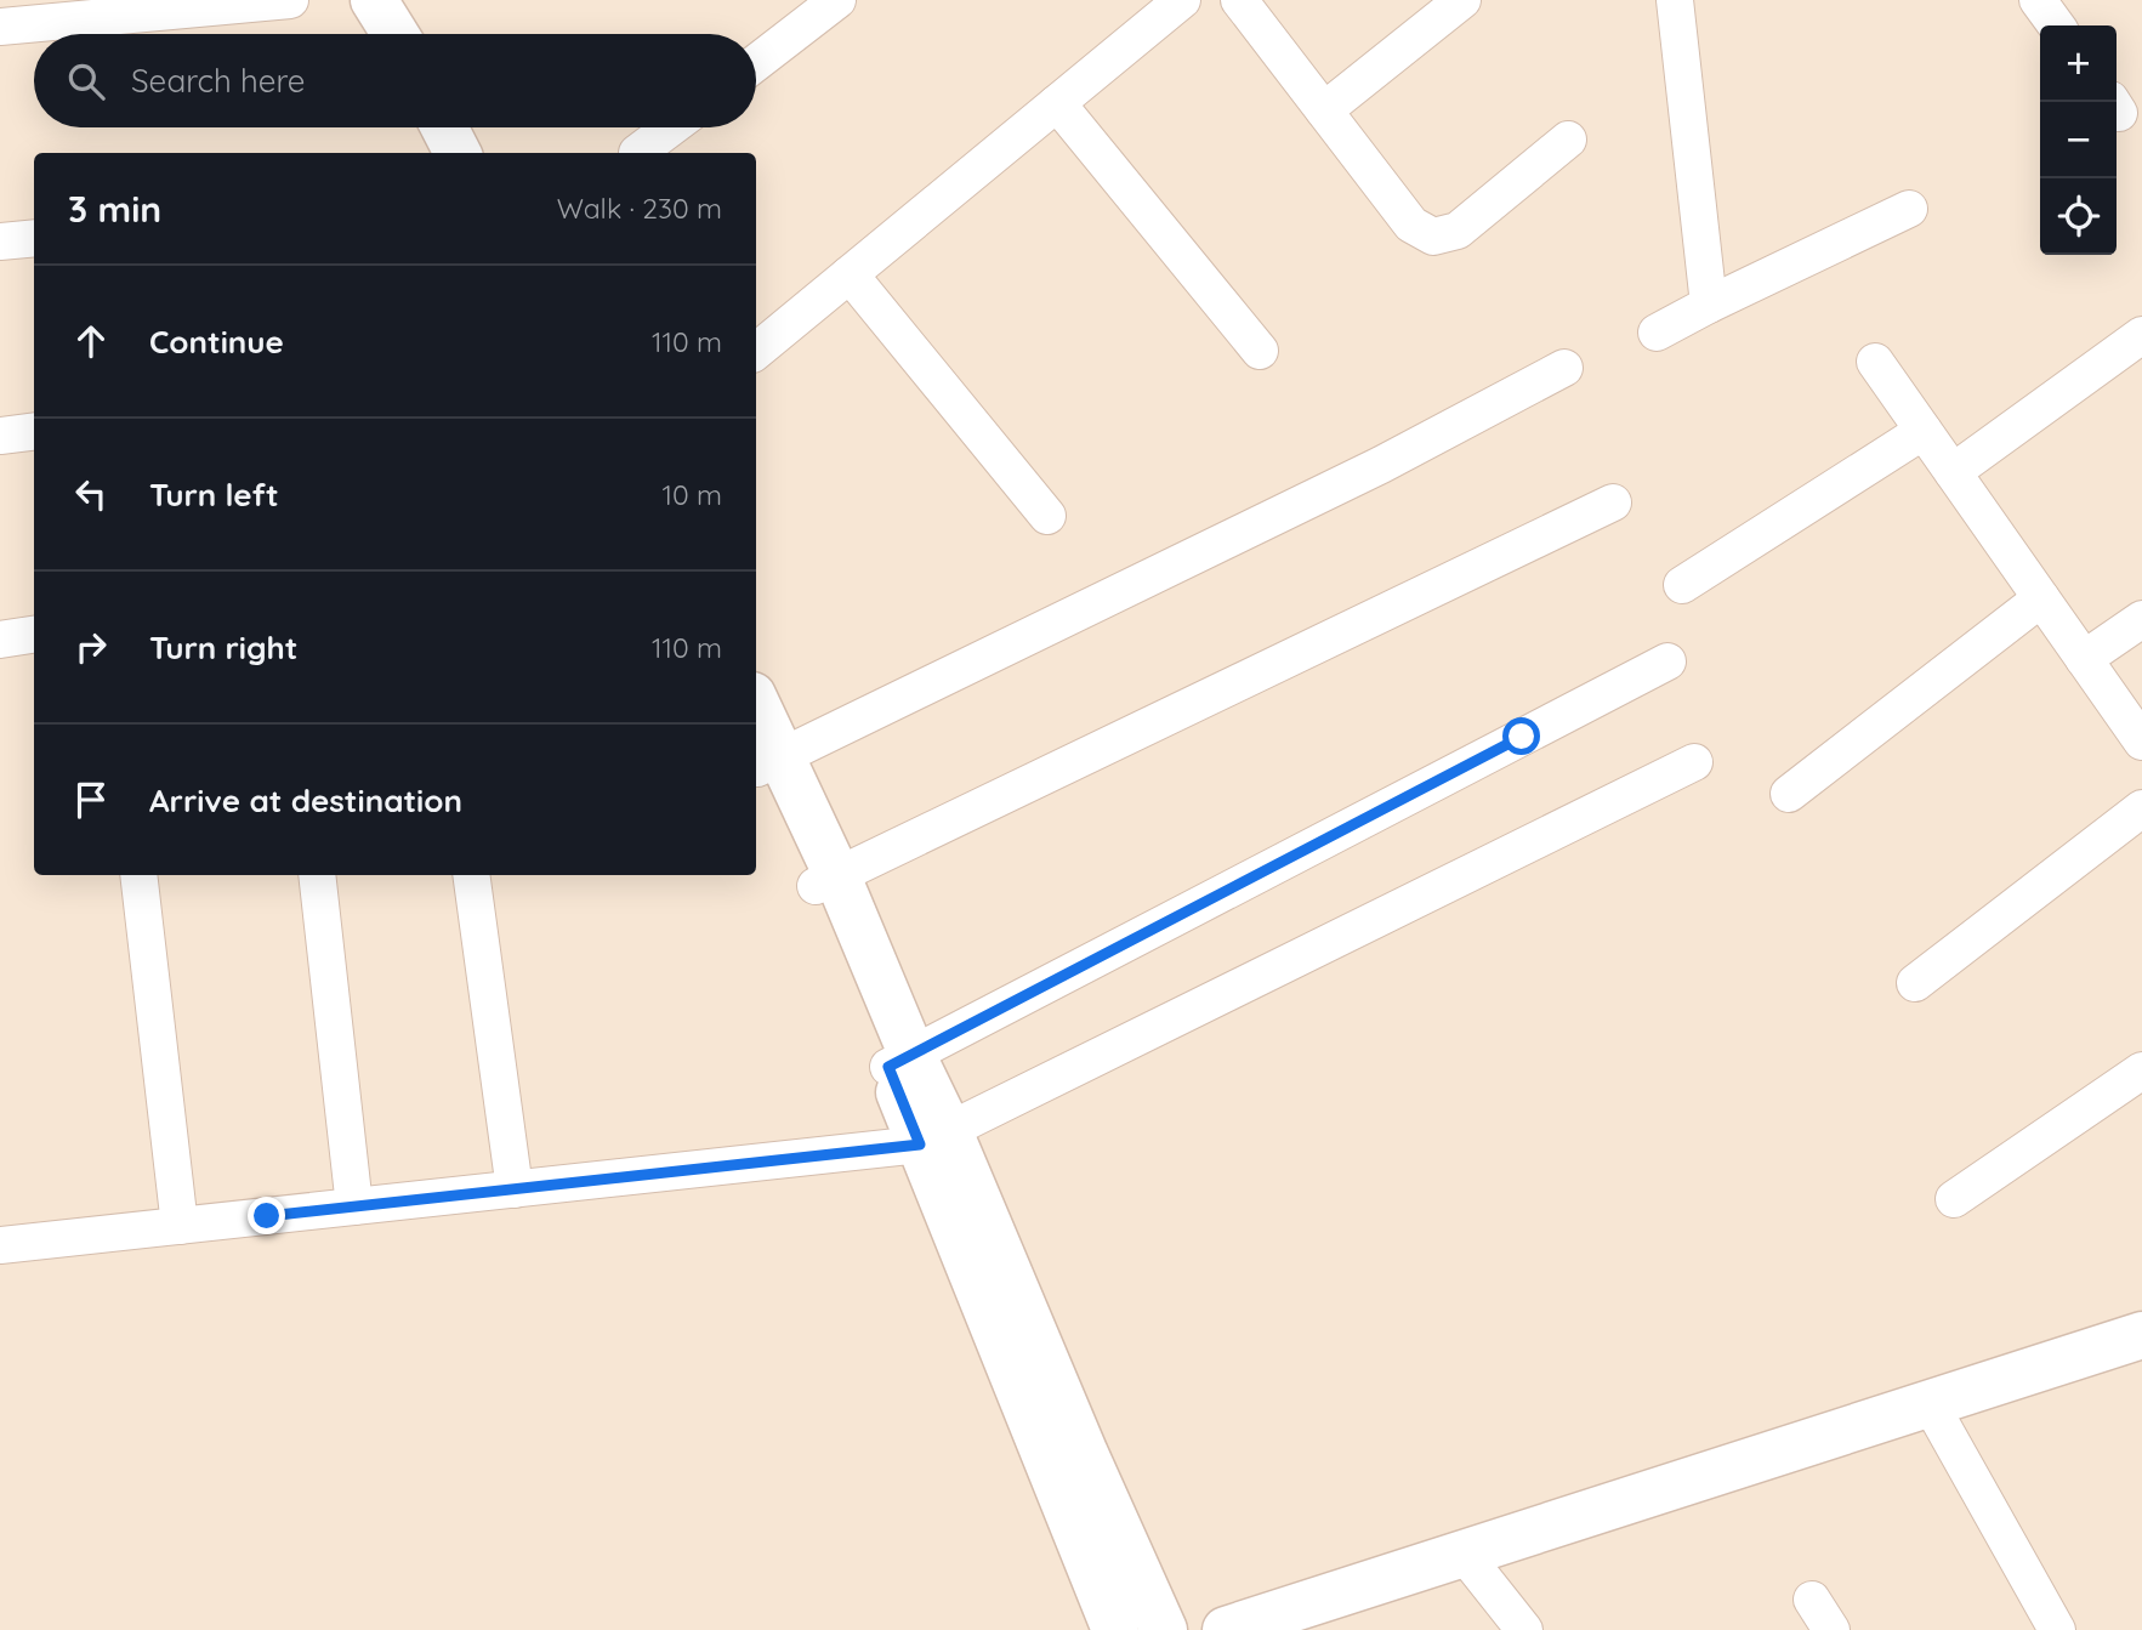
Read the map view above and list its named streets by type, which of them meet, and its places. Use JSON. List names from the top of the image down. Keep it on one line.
{"page":{"map_buttons":["+","−"],"search":"Search here","heading":["3 min","Walk · 230 m"],"list":[["Continue","110 m"],["Turn left","10 m"],["Turn right","110 m"],"Arrive at destination"]}}
